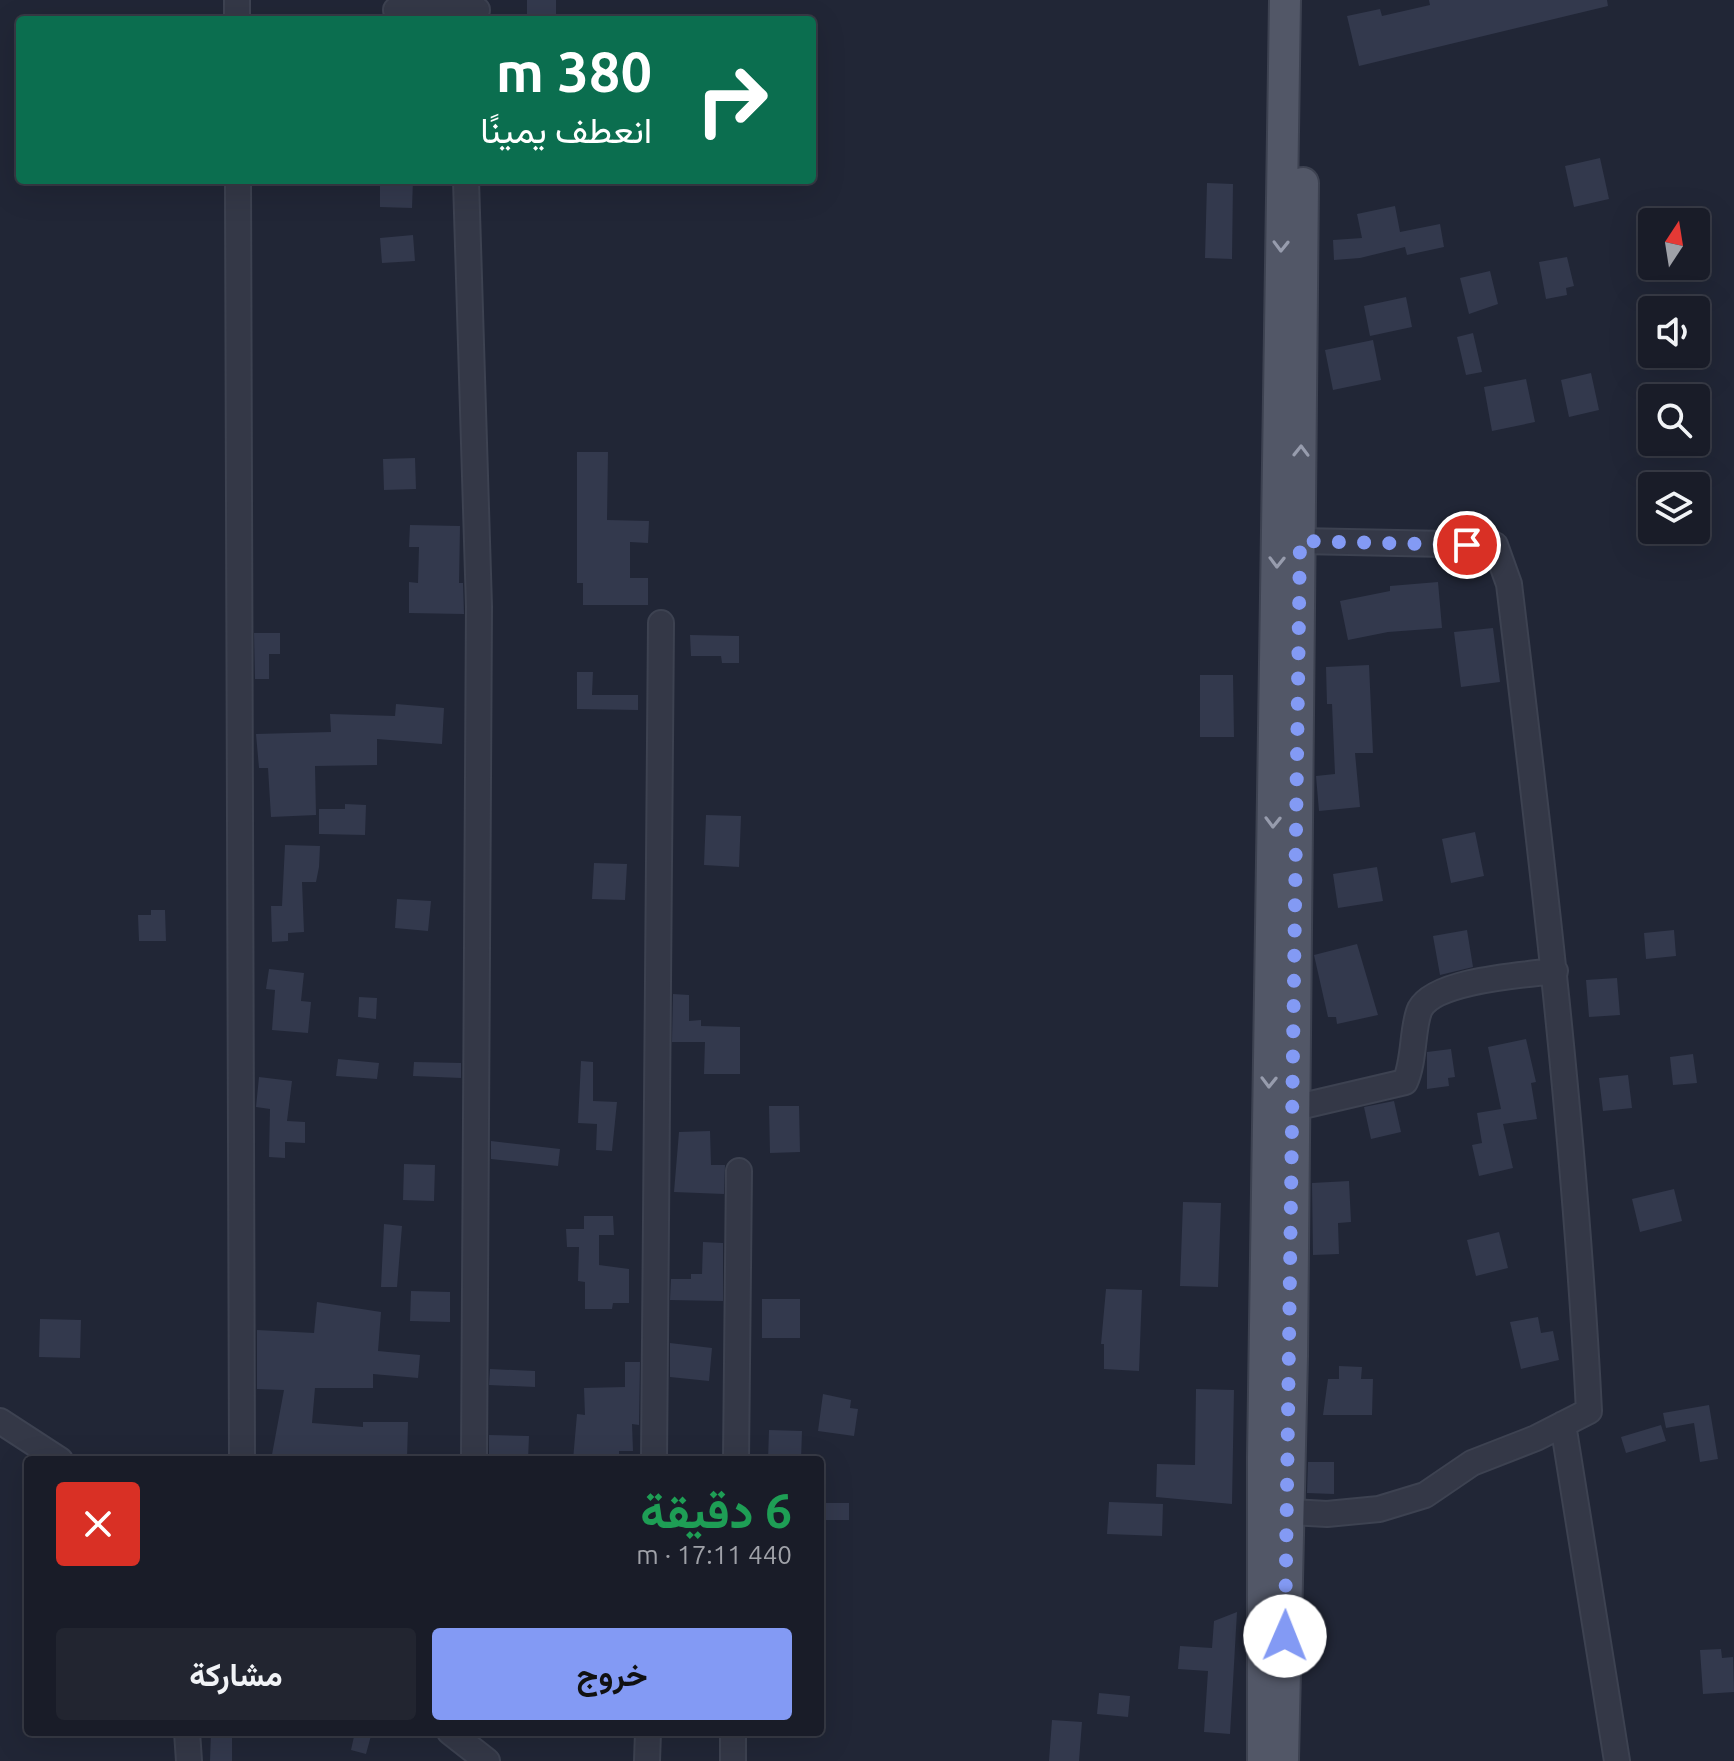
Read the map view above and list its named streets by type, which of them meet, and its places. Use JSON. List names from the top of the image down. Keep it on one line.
{"north":"top","page":{"turn":["380 m","انعطف يمينًا"],"heading":["6 دقيقة","440 m · 17:11"],"buttons":["خروج","مشاركة"]}}
